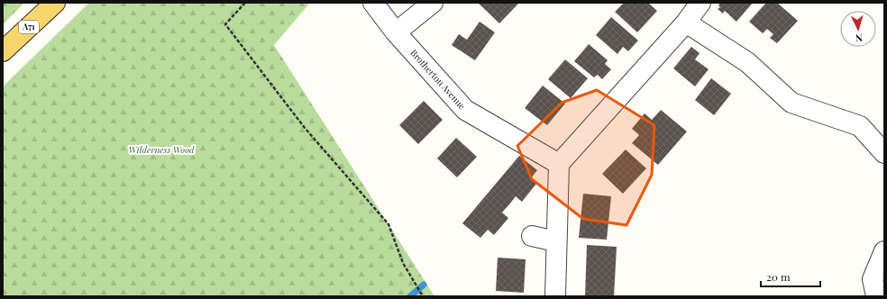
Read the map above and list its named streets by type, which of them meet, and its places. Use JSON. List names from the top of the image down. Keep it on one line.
{"streets":{"main road":["A71"],"street":["Brotherton Avenue"]},"parks":["Wilderness Wood"],"scale_bar":"20 m","north":"bottom"}
